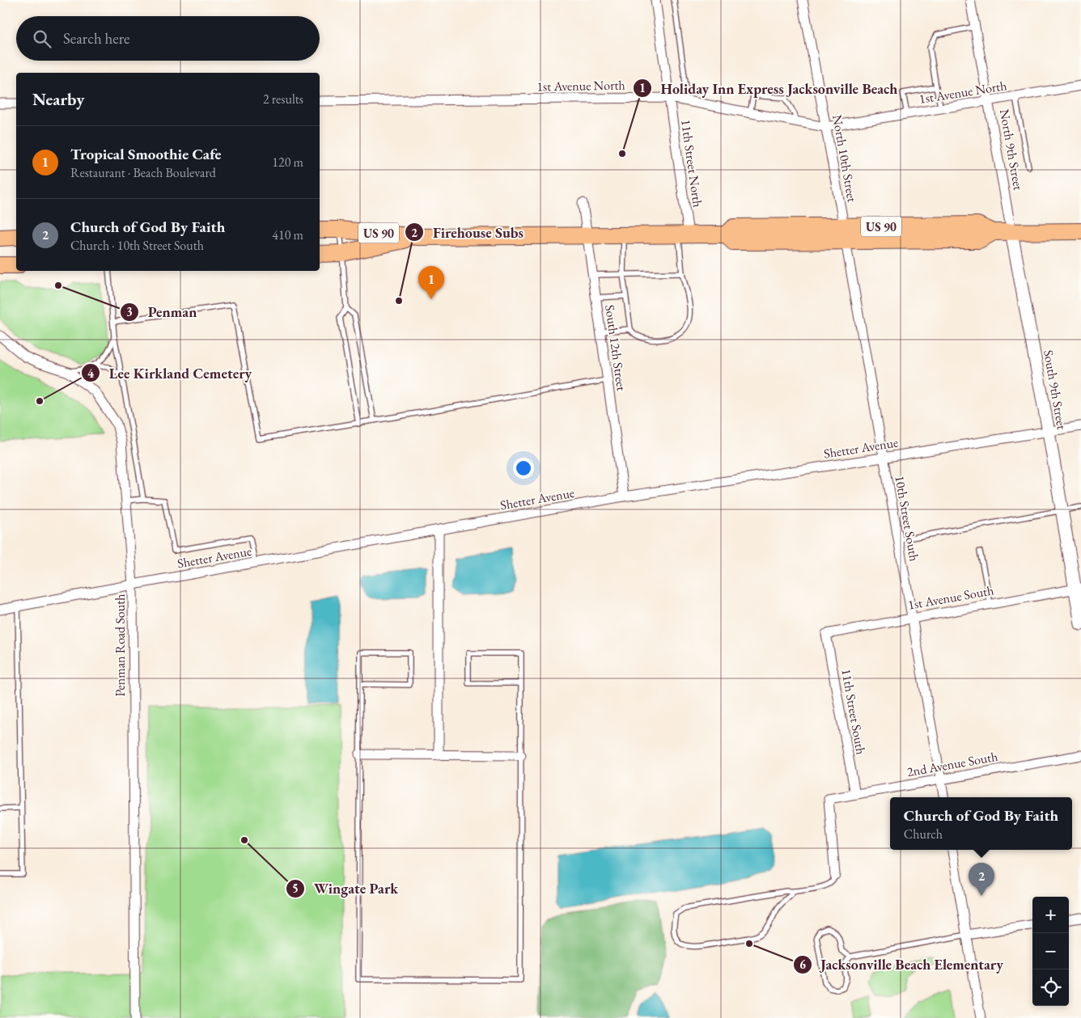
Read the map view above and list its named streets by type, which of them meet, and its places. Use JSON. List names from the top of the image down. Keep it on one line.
{"streets":{"highway":["US 90"],"street":["1st Avenue North","North 9th Street","North 10th Street","11th Street North","South 12th Street","South 9th Street","Shetter Avenue","10th Street South","1st Avenue South","Penman Road South","11th Street South","2nd Avenue South"]},"crossings":[["1st Avenue North","North 9th Street"],["1st Avenue North","North 10th Street"],["1st Avenue North","11th Street North"],["North 9th Street","US 90"],["North 9th Street","South 9th Street"],["North 10th Street","US 90"],["North 10th Street","10th Street South"],["11th Street North","US 90"],["US 90","South 12th Street"],["US 90","South 9th Street"],["US 90","10th Street South"],["South 12th Street","Shetter Avenue"],["South 9th Street","Shetter Avenue"],["South 9th Street","1st Avenue South"],["Shetter Avenue","10th Street South"],["Shetter Avenue","Penman Road South"],["10th Street South","1st Avenue South"],["10th Street South","2nd Avenue South"],["1st Avenue South","11th Street South"],["11th Street South","2nd Avenue South"]],"places":["Holiday Inn Express Jacksonville Beach","Penman","Firehouse Subs","Lee Kirkland Cemetery","Wingate Park","Jacksonville Beach Elementary"],"page":{"search":"Search here","heading":["Nearby","2 results"],"list":[{"mark":"1","name":"Tropical Smoothie Cafe","note":"Restaurant · Beach Boulevard","value":"120 m"},{"mark":"2","name":"Church of God By Faith","note":"Church · 10th Street South","value":"410 m"}],"pins":["1","2"],"popup":["Church of God By Faith","Church"],"map_buttons":["+","−"]}}
